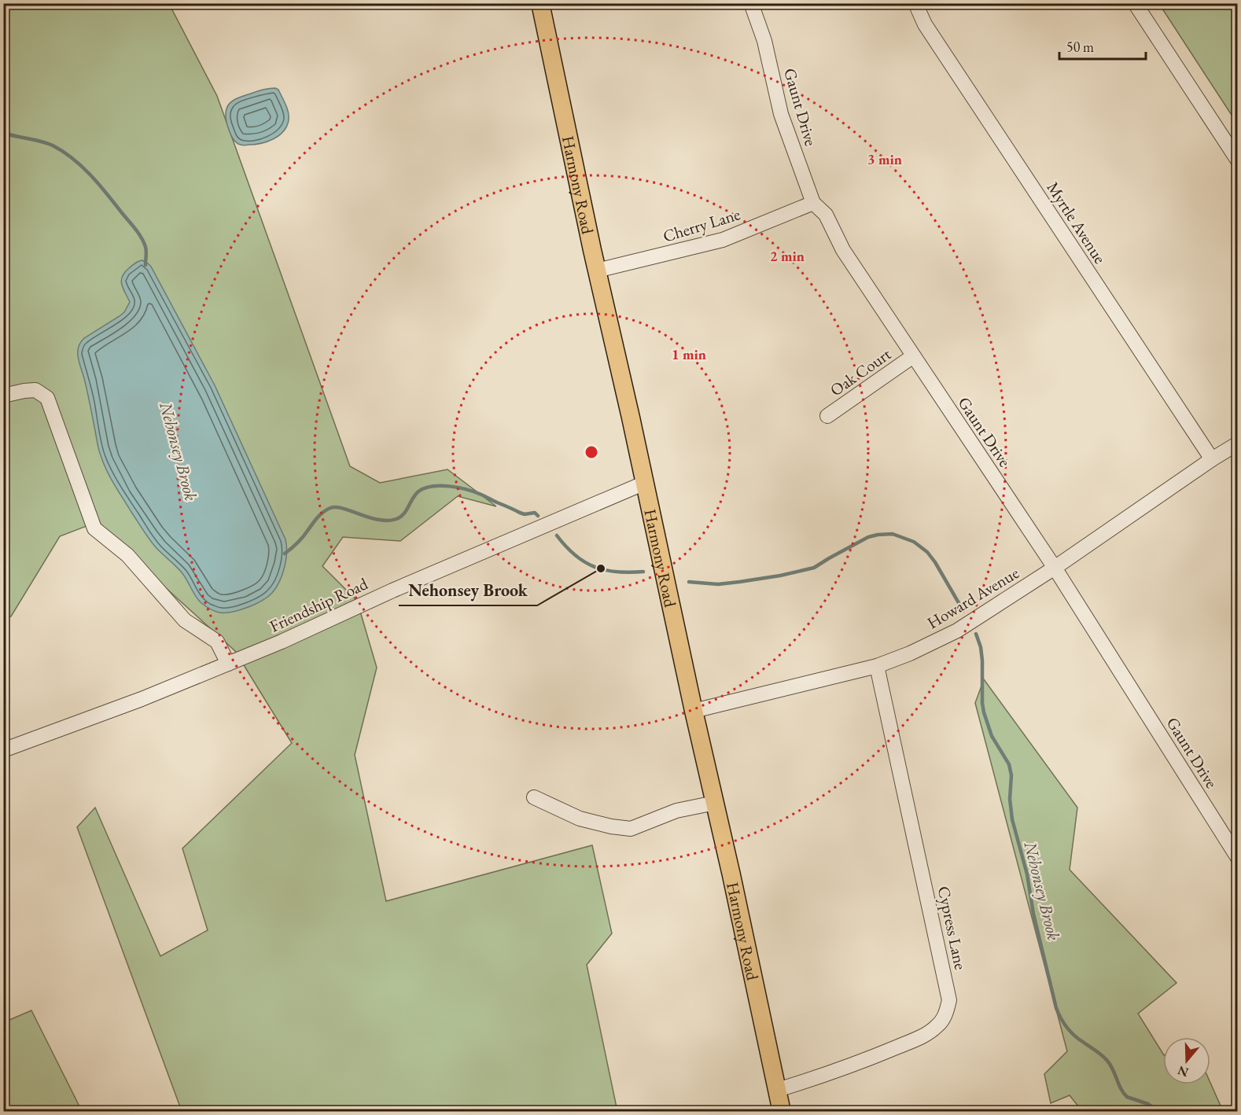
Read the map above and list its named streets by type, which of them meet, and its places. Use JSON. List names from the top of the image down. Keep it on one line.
{"streets":{"main road":["Harmony Road"],"street":["Gaunt Drive","Myrtle Avenue","Cherry Lane","Oak Court","Howard Avenue","Friendship Road","Cypress Lane"]},"crossings":[["Gaunt Drive","Cherry Lane"],["Gaunt Drive","Oak Court"],["Gaunt Drive","Howard Avenue"],["Harmony Road","Cherry Lane"],["Harmony Road","Howard Avenue"],["Harmony Road","Friendship Road"],["Harmony Road","Cypress Lane"],["Myrtle Avenue","Howard Avenue"],["Howard Avenue","Cypress Lane"]],"water":["Nehonsey Brook"],"places":["Nehonsey Brook"],"scale_bar":"50 m","north":"bottom","rings":["3 min","2 min","1 min"]}
